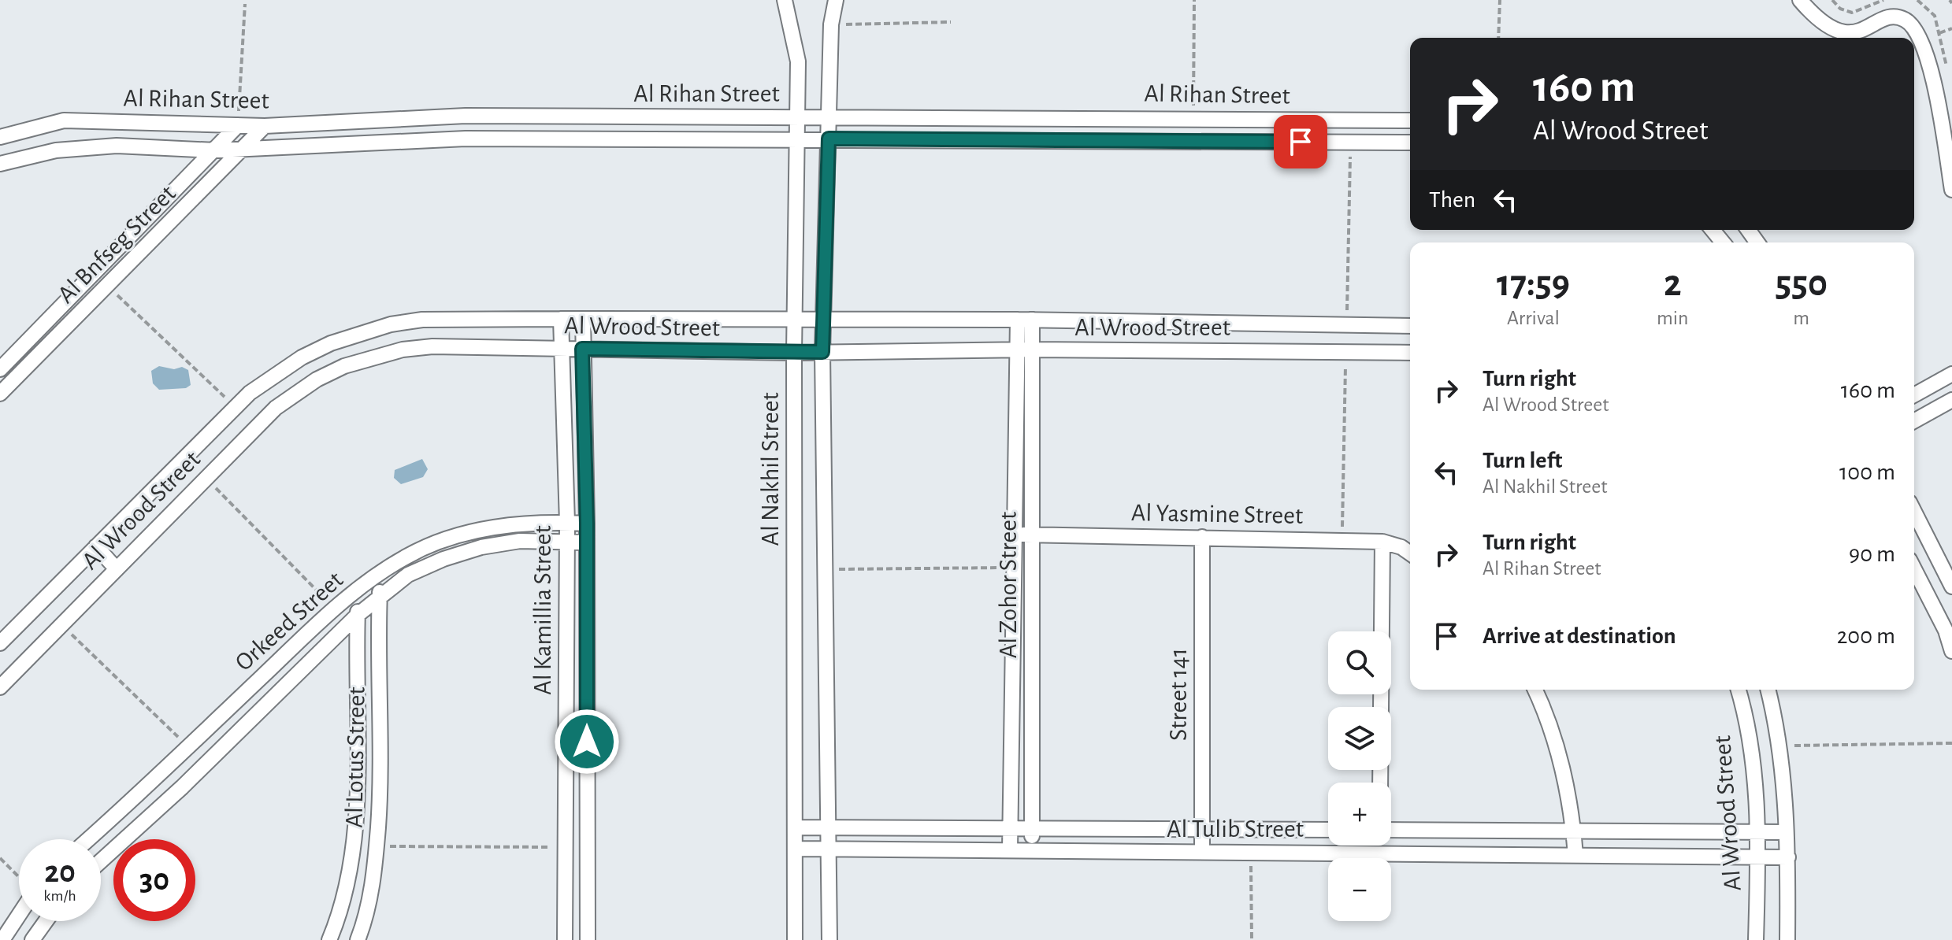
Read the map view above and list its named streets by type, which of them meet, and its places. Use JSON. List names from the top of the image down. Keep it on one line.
{"streets":{"street":["Al Rihan Street","Al Bnfseg Street","Al Wrood Street","Al Nakhil Street","Al Yasmine Street","Al Zohor Street","Al Kamillia Street","Orkeed Street","Street 141","Al Lotus Street","Al Tulib Street"]},"crossings":[["Al Rihan Street","Al Bnfseg Street"],["Al Rihan Street","Al Nakhil Street"],["Al Wrood Street","Al Nakhil Street"],["Al Wrood Street","Al Zohor Street"],["Al Wrood Street","Al Kamillia Street"],["Al Wrood Street","Al Tulib Street"],["Al Nakhil Street","Al Tulib Street"],["Al Yasmine Street","Al Zohor Street"],["Al Yasmine Street","Street 141"],["Al Zohor Street","Al Tulib Street"],["Al Kamillia Street","Orkeed Street"],["Orkeed Street","Al Lotus Street"],["Street 141","Al Tulib Street"]],"page":{"turn":["160 m","Al Wrood Street"],"then":"Then","eta":["17:59","Arrival","2","min","550","m"],"list":[{"name":"Turn right","note":"Al Wrood Street","value":"160 m"},{"name":"Turn left","note":"Al Nakhil Street","value":"100 m"},{"name":"Turn right","note":"Al Rihan Street","value":"90 m"},{"name":"Arrive at destination","value":"200 m"}],"map_buttons":["+","−"],"speed":"20 km/h","limit":"30"}}
